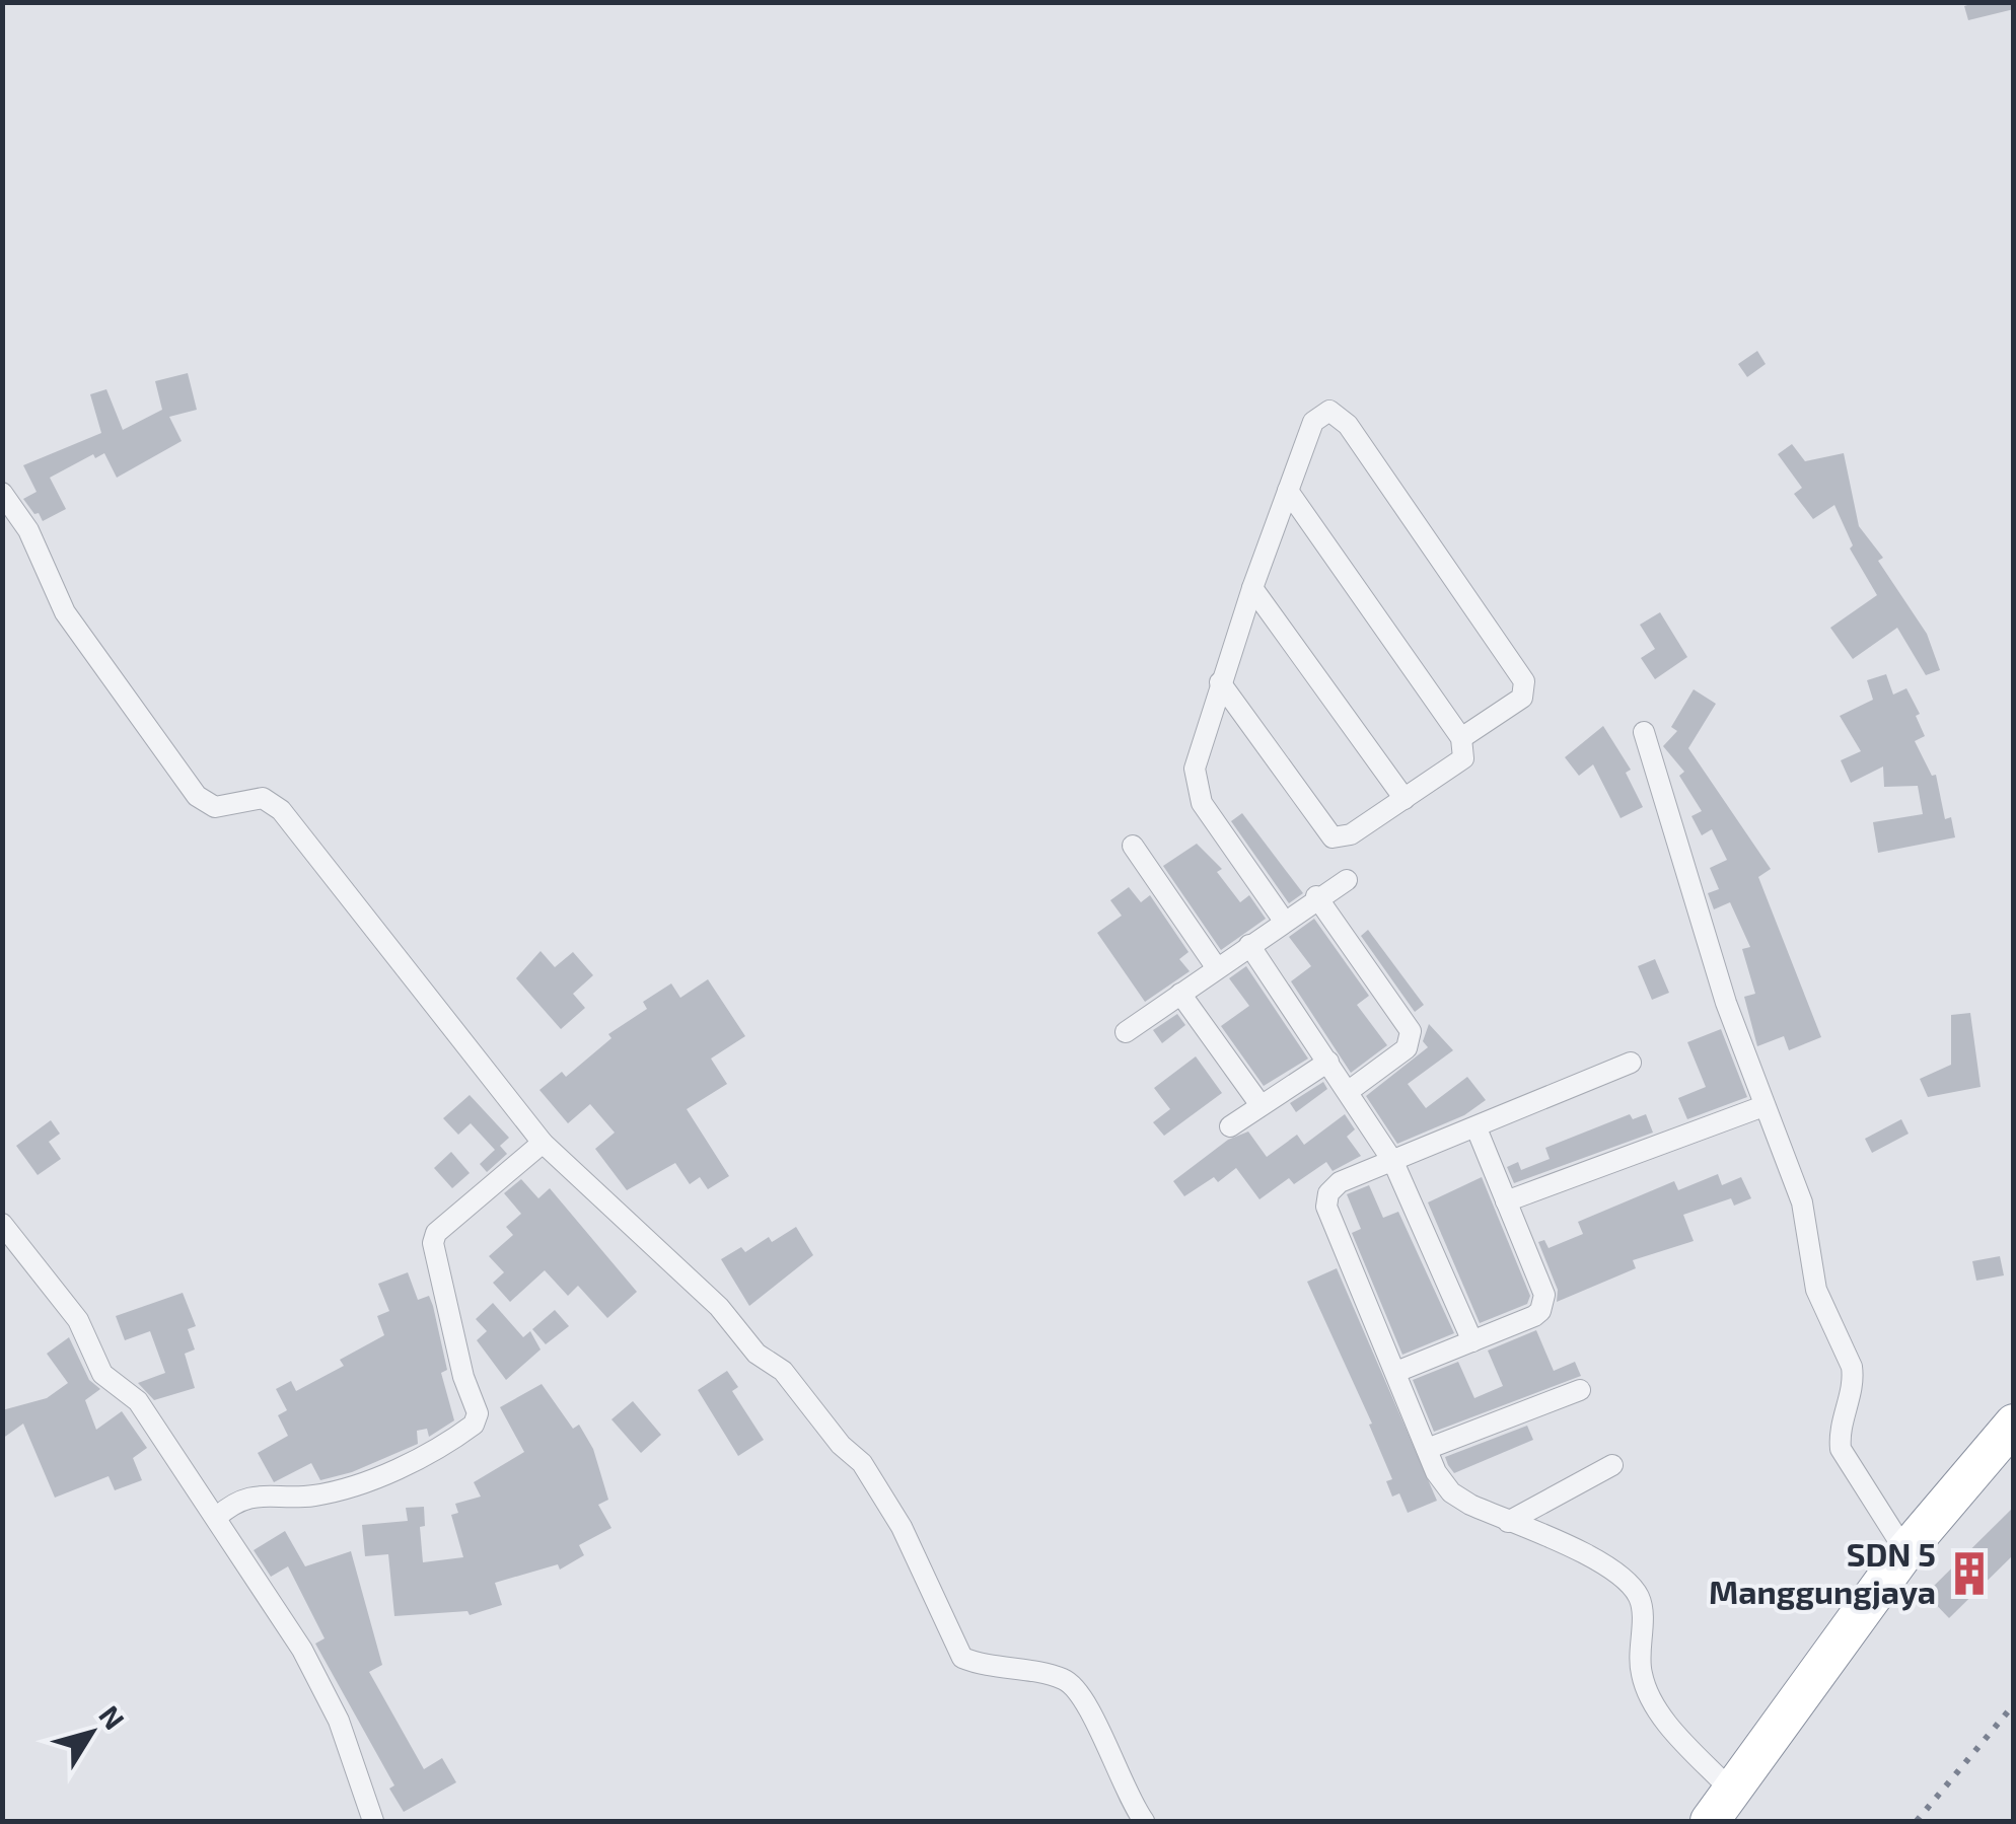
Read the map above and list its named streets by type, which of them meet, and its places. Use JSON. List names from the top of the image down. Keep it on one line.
{"places":{"building":["SDN 5 Manggungjaya"]},"north":"top right"}
